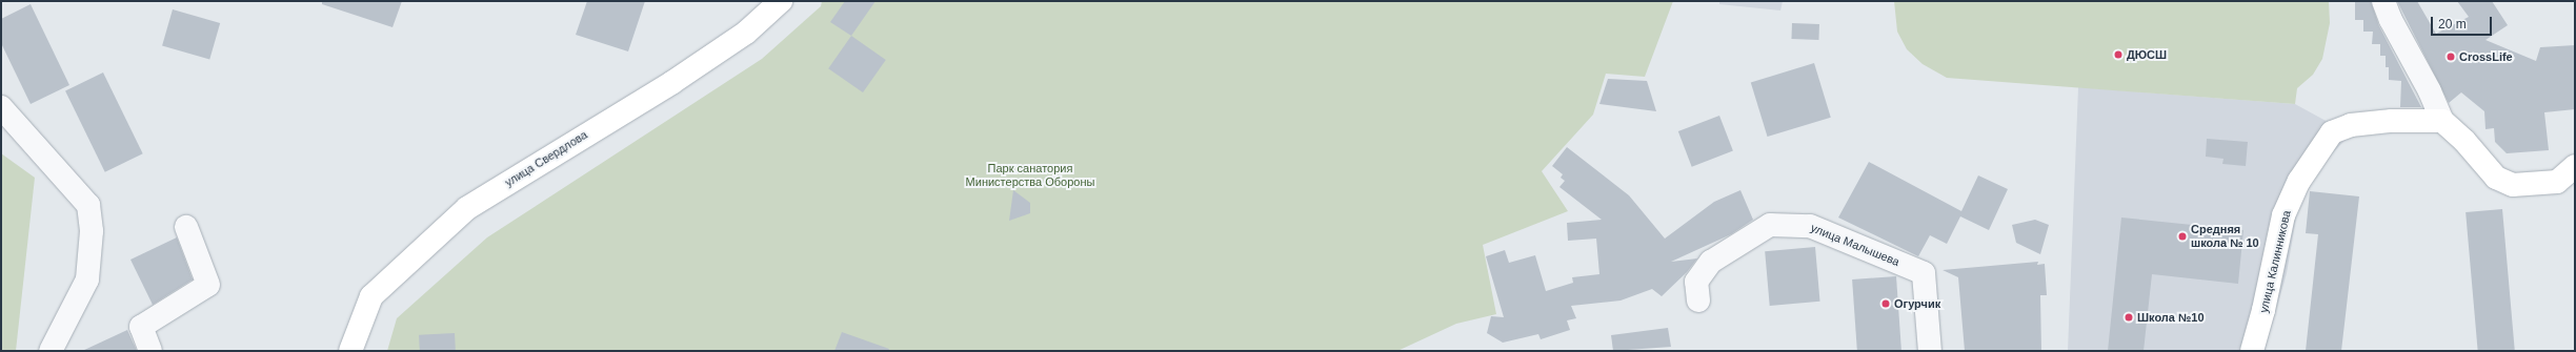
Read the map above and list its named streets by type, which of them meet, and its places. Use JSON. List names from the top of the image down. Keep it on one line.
{"streets":{"main road":["улица Свердлова","улица Калинникова"],"street":["улица Малышева"]},"parks":["Парк санатория Министерства Обороны"],"places":["ДЮСШ","CrossLife","Средняя школа № 10","Огурчик","Школа №10"],"scale_bar":"20 m"}
